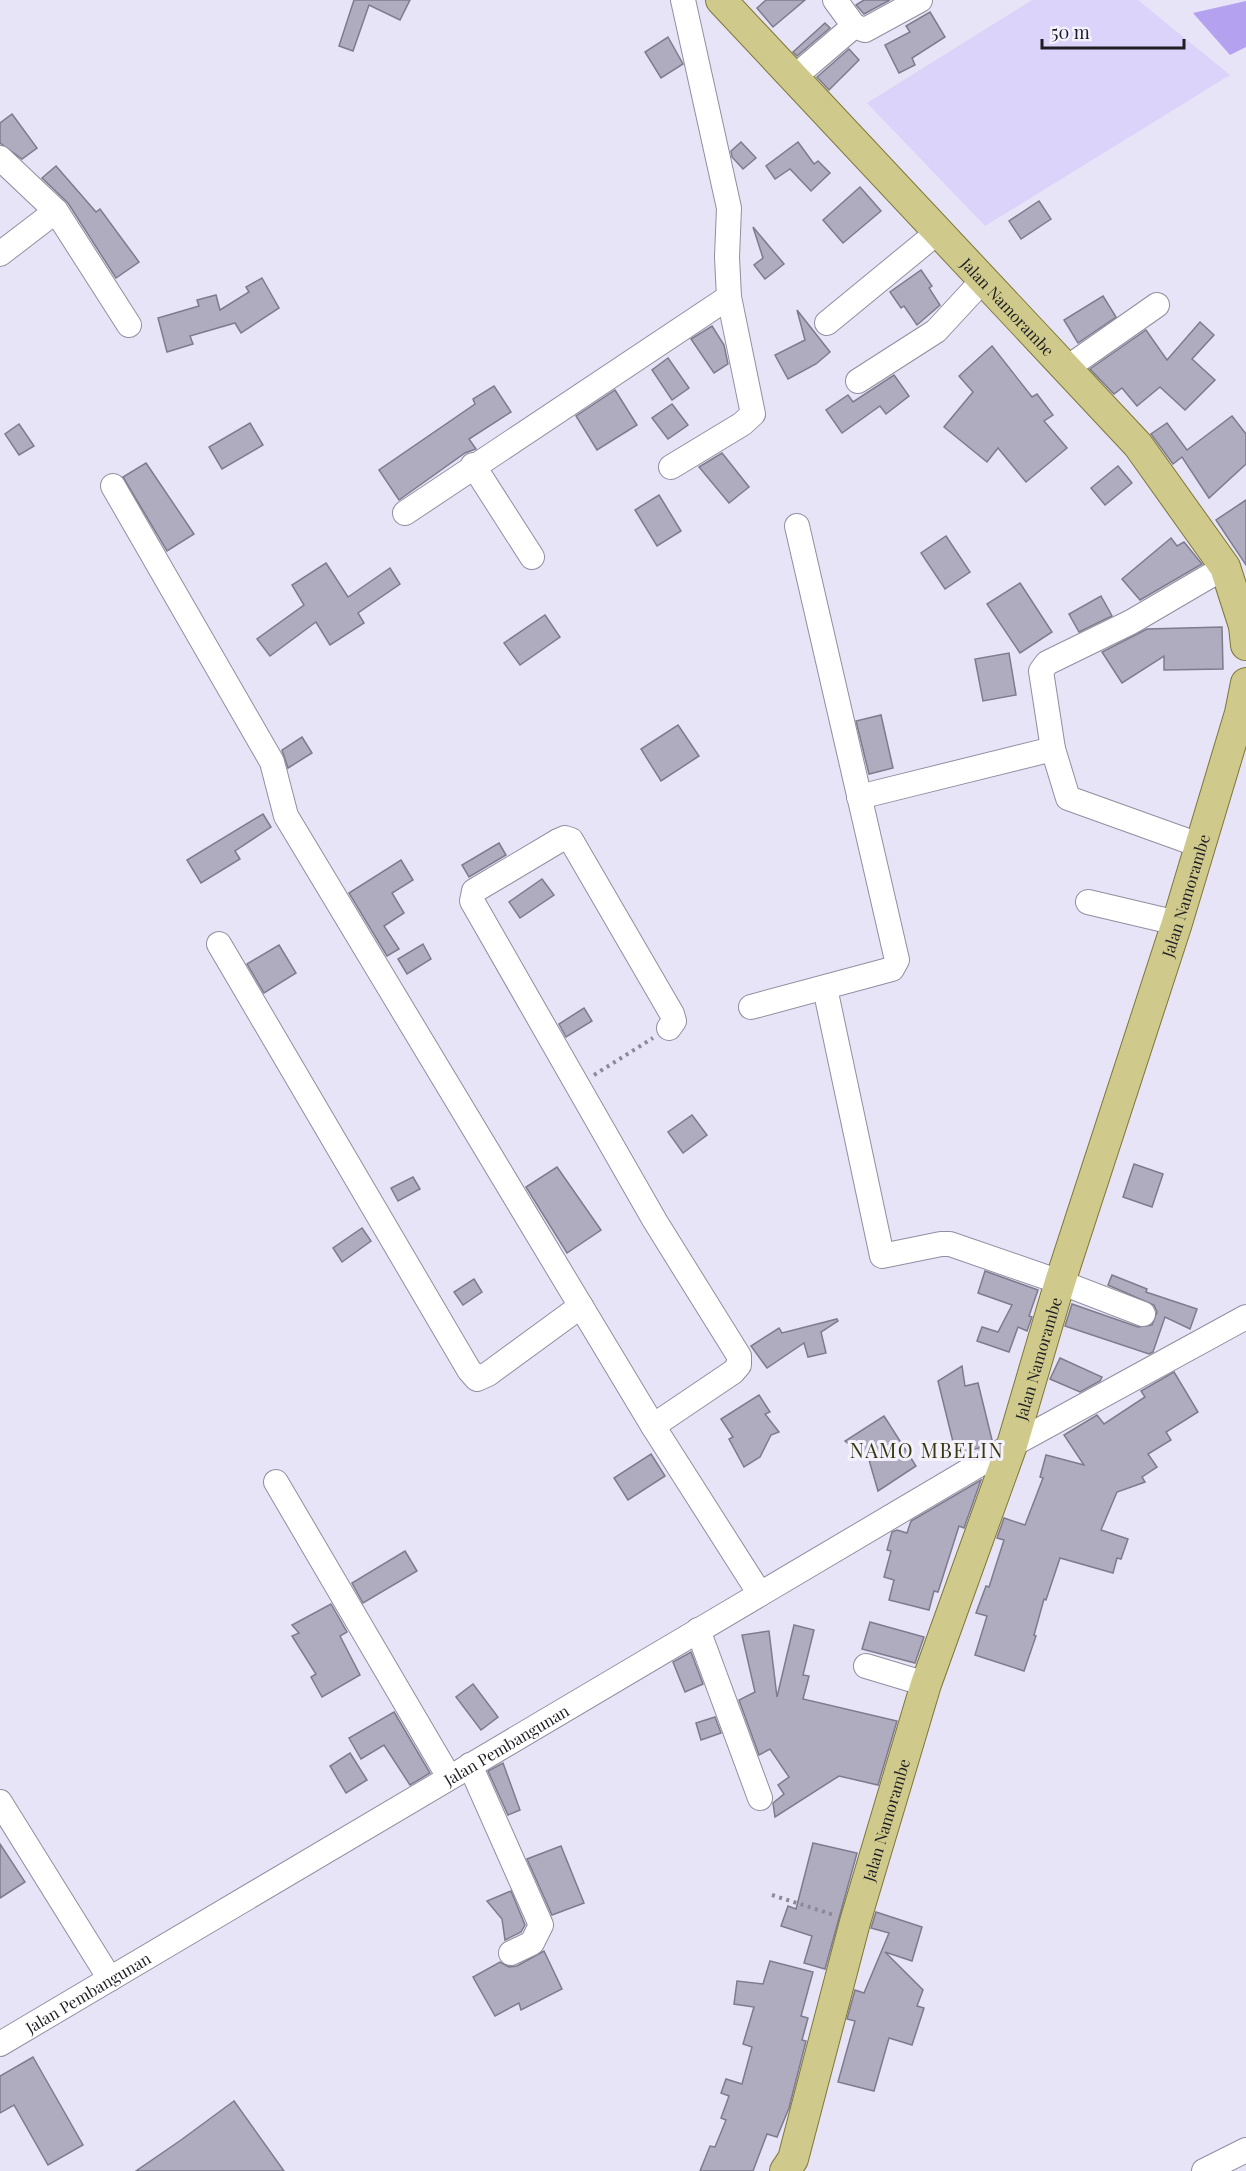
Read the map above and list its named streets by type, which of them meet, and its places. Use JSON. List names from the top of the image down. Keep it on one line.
{"streets":{"main road":["Jalan Namorambe"],"street":["Jalan Pembangunan"]},"crossings":[["Jalan Namorambe","Jalan Pembangunan"]],"districts":["NAMO MBELIN"],"scale_bar":"50 m"}
